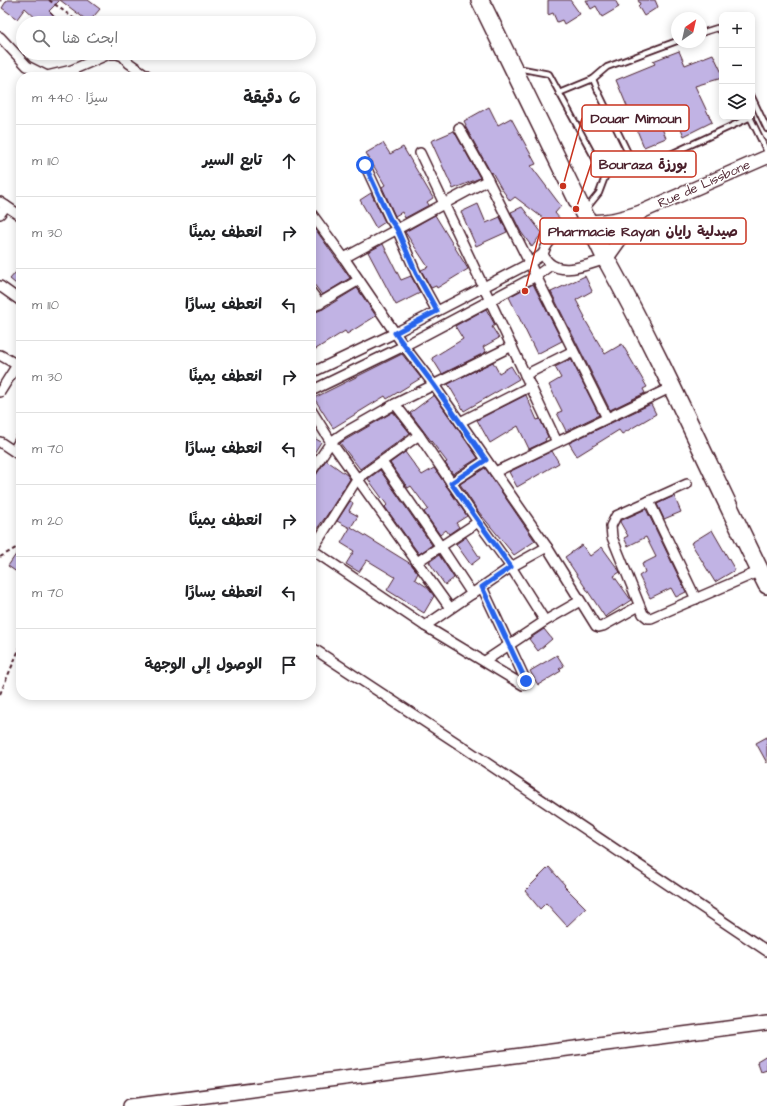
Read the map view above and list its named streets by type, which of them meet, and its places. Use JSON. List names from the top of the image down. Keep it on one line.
{"streets":{"street":["Rue de Lissbone"]},"places":["Douar Mimoun","Bouraza بورزة","Pharmacie Rayan صيدلية رايان"],"north":"top right","page":{"map_buttons":["+","−"],"search":"ابحث هنا","heading":["6 دقيقة","سيرًا · 440 m"],"list":[["تابع السير","110 m"],["انعطف يمينًا","30 m"],["انعطف يسارًا","110 m"],["انعطف يمينًا","30 m"],["انعطف يسارًا","70 m"],["انعطف يمينًا","20 m"],["انعطف يسارًا","70 m"],"الوصول إلى الوجهة"]}}
